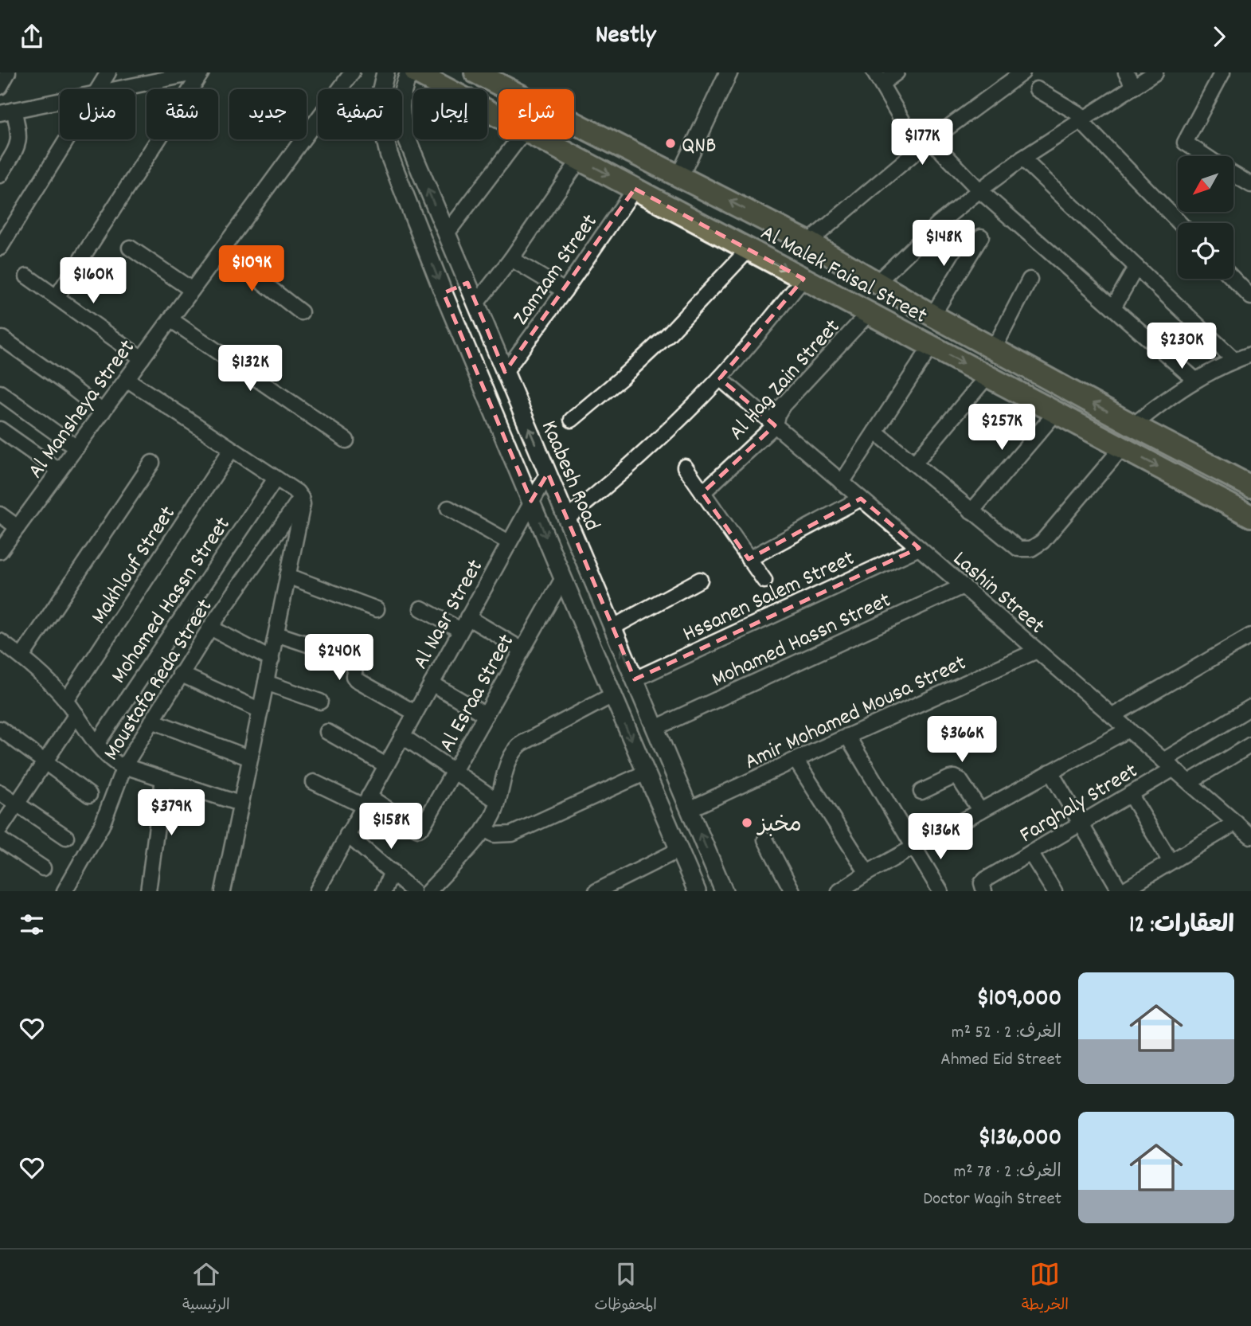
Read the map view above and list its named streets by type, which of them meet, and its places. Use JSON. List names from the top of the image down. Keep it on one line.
{"streets":{"main road":["Al Malek Faisal Street"],"street":["Zamzam Street","Al Hag Zain Street","Al Mansheya Street","Kaabesh Road","Makhlouf Street","Lashin Street","Hssanen Salem Street","Mohamed Hassn Street","Al Nasr Street","Moustafa Reda Street","Al Esraa Street","Amir Mohamed Mousa Street","Farghaly Street"]},"crossings":[["Zamzam Street","Al Malek Faisal Street"],["Zamzam Street","Kaabesh Road"],["Al Malek Faisal Street","Al Hag Zain Street"],["Al Hag Zain Street","Lashin Street"],["Kaabesh Road","Hssanen Salem Street"],["Kaabesh Road","Mohamed Hassn Street"],["Kaabesh Road","Al Nasr Street"],["Kaabesh Road","Amir Mohamed Mousa Street"],["Lashin Street","Hssanen Salem Street"],["Lashin Street","Mohamed Hassn Street"],["Lashin Street","Amir Mohamed Mousa Street"],["Lashin Street","Farghaly Street"],["Al Nasr Street","Al Esraa Street"]],"places":["QNB","مخبز"],"north":"bottom left","page":{"header":"Nestly","chip":["شراء","إيجار","تصفية","جديد","شقة","منزل"],"price":["$177K","$148K","$109K","$160K","$230K","$132K","$257K","$240K","$366K","$379K","$158K","$136K"],"heading":"العقارات: 12","list":[{"name":"$109,000","note":"الغرف: 2 · 52 m² · Ahmed Eid Street"},{"name":"$136,000","note":"الغرف: 2 · 78 m² · Doctor Wagih Street"}],"tabs":["الخريطة","المحفوظات","الرئيسية"]}}
